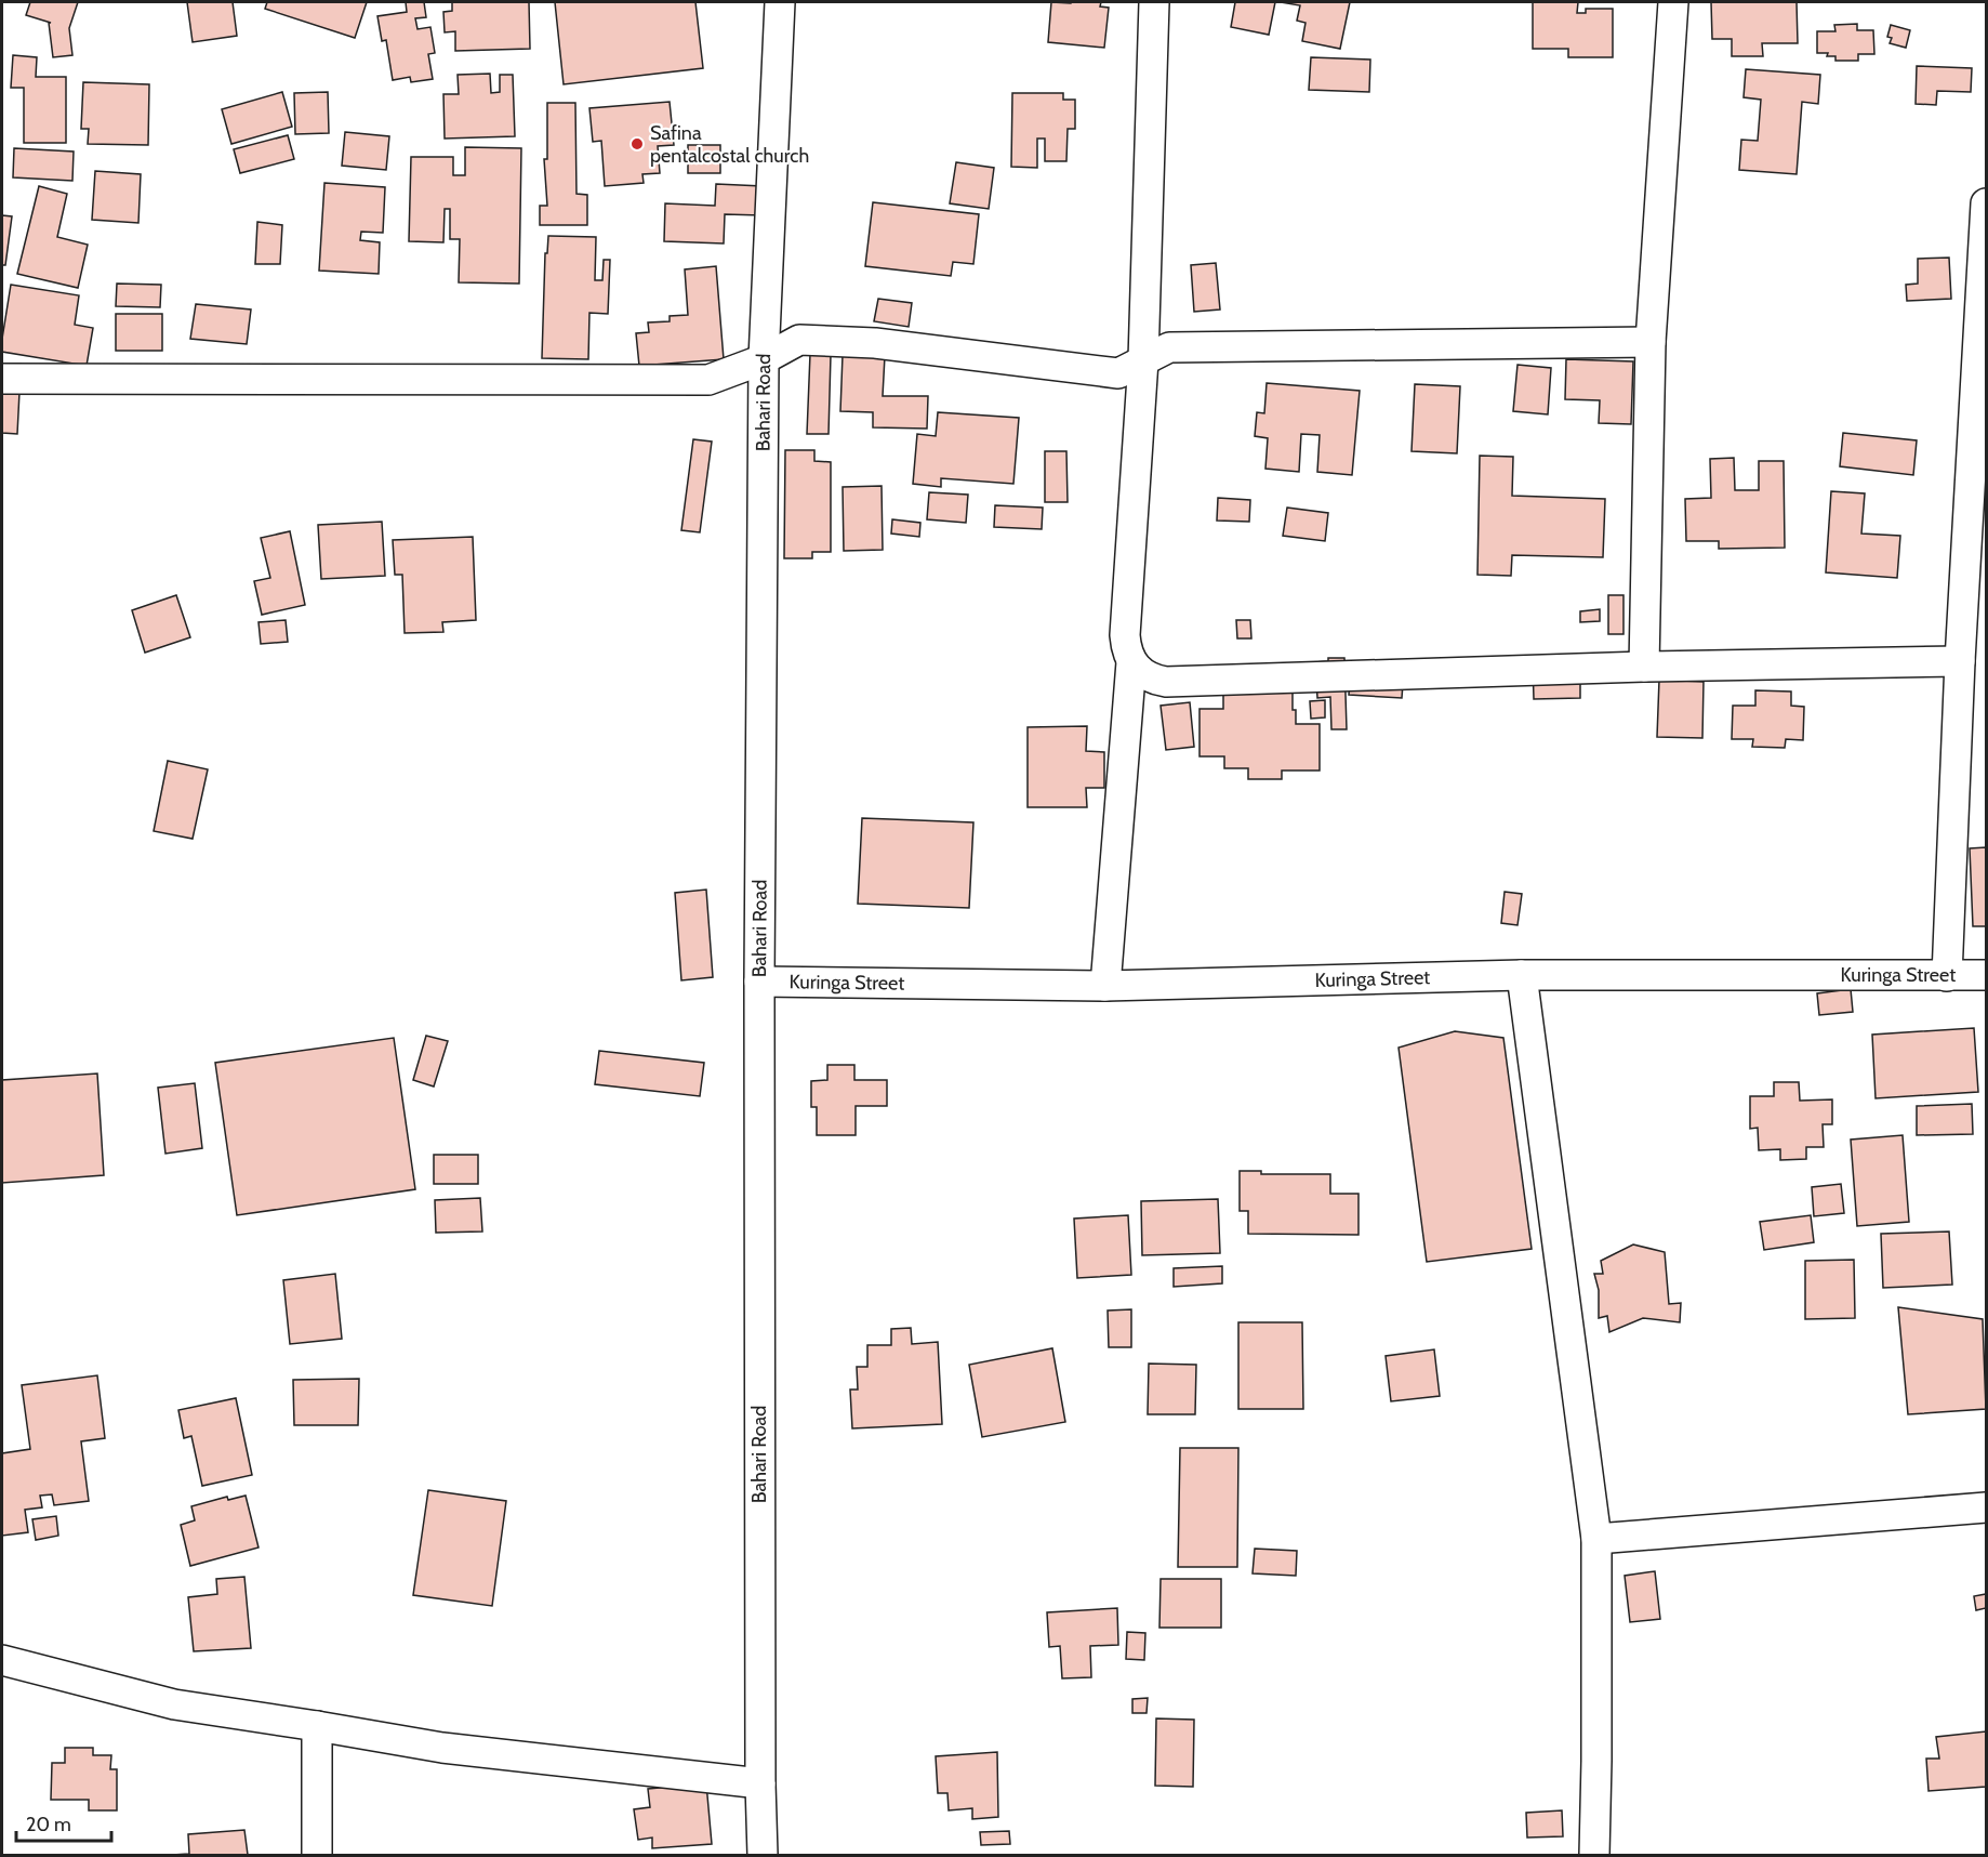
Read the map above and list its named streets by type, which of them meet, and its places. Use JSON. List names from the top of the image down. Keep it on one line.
{"streets":{"street":["Bahari Road","Kuringa Street"]},"crossings":[["Bahari Road","Kuringa Street"]],"places":["Safina pentalcostal church"],"scale_bar":"20 m"}
